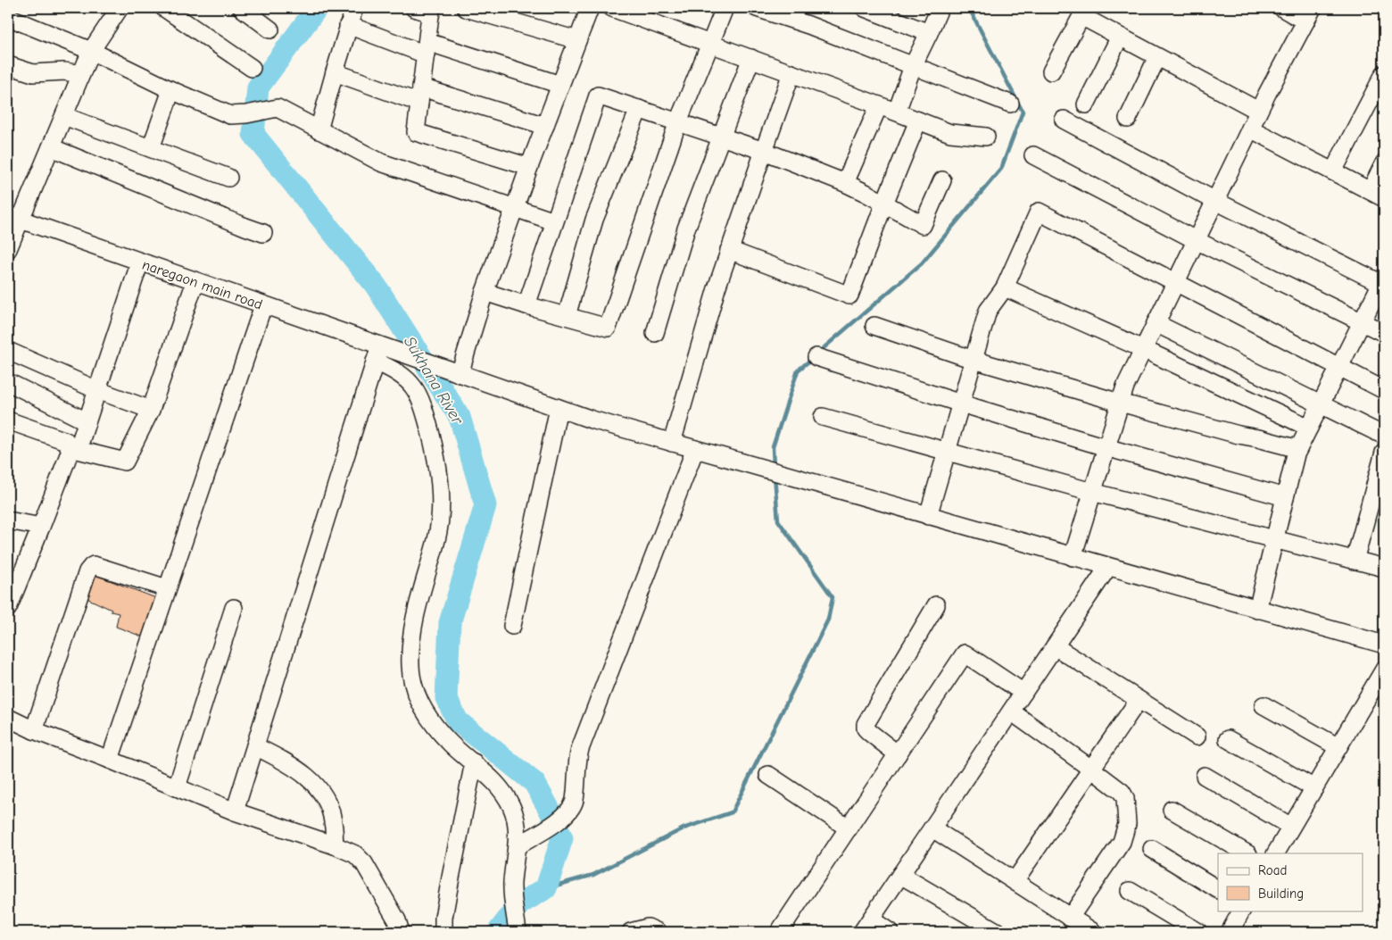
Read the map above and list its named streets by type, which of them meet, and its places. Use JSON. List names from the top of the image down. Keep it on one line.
{"streets":{"street":["naregaon main road"]},"water":["Sukhana River"],"legend":["Road","Building"]}
